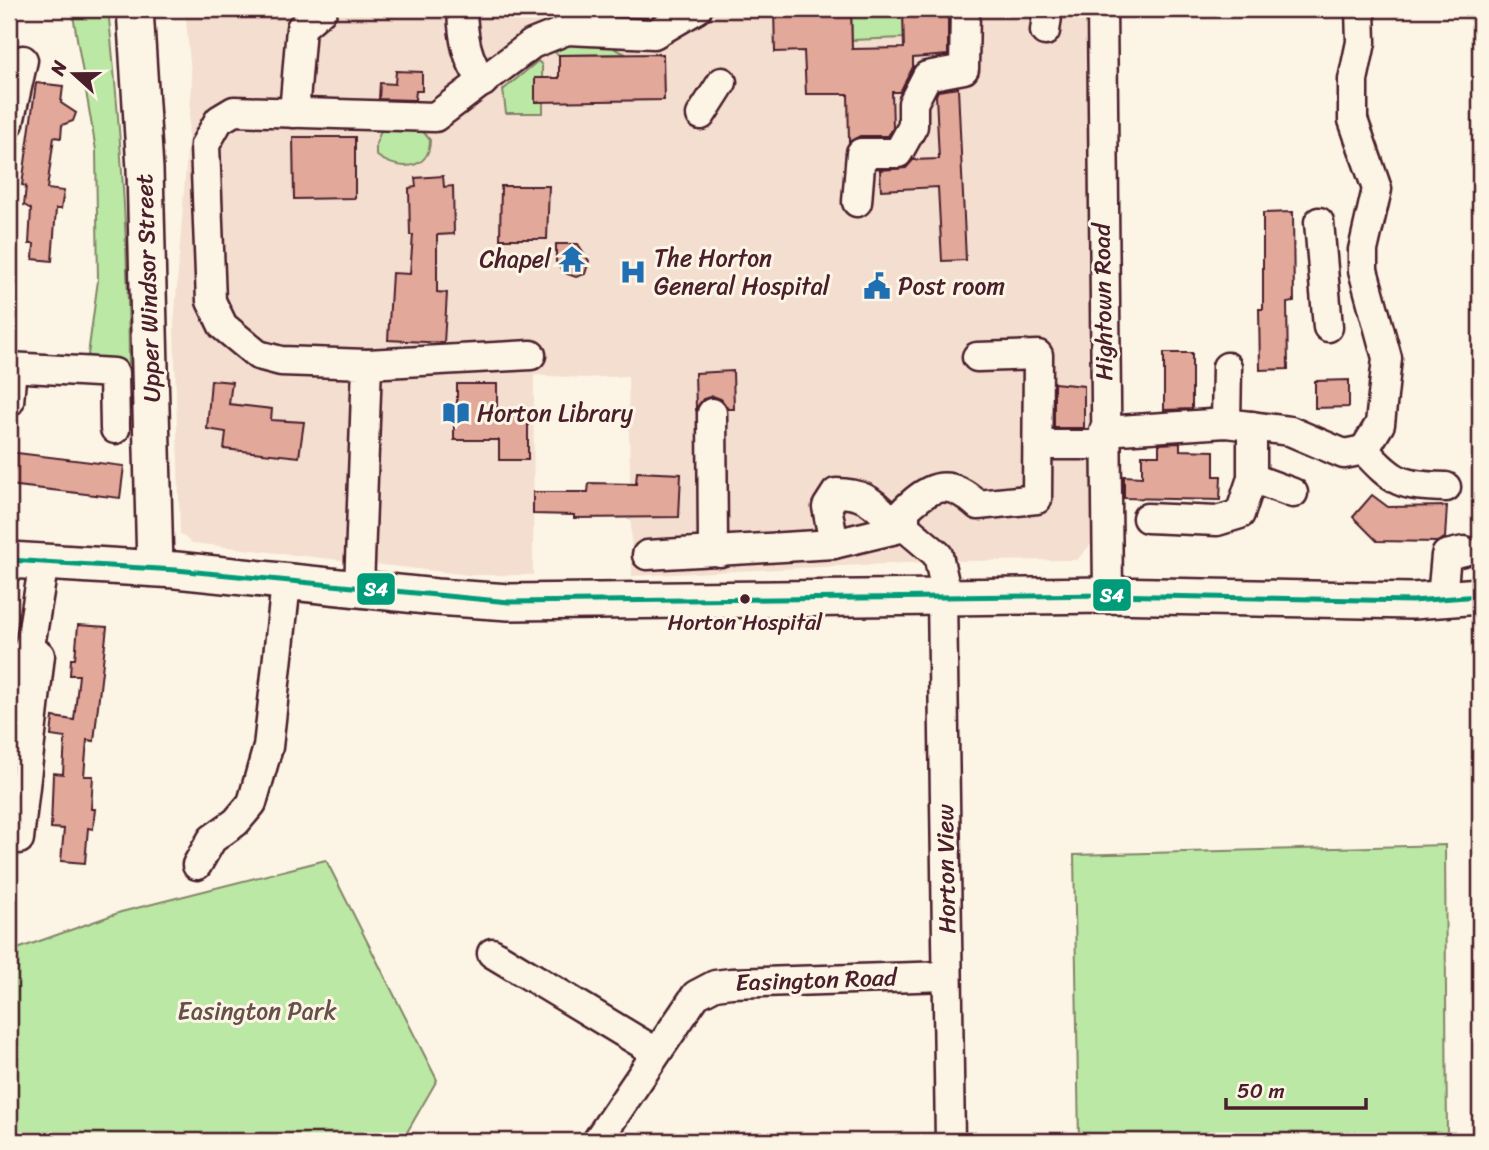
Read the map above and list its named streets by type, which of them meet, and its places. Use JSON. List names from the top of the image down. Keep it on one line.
{"streets":{"main road":["Upper Windsor Street"],"street":["Hightown Road","Horton View","Easington Road"]},"crossings":[["Horton View","Easington Road"]],"parks":["Easington Park"],"places":{"temple":["Chapel"],"hospital":["The Horton General Hospital"],"public building":["Post room"],"library":["Horton Library"],"other":["Horton Hospital"]},"lines":["transit line S4"],"scale_bar":"50 m","north":"left"}
